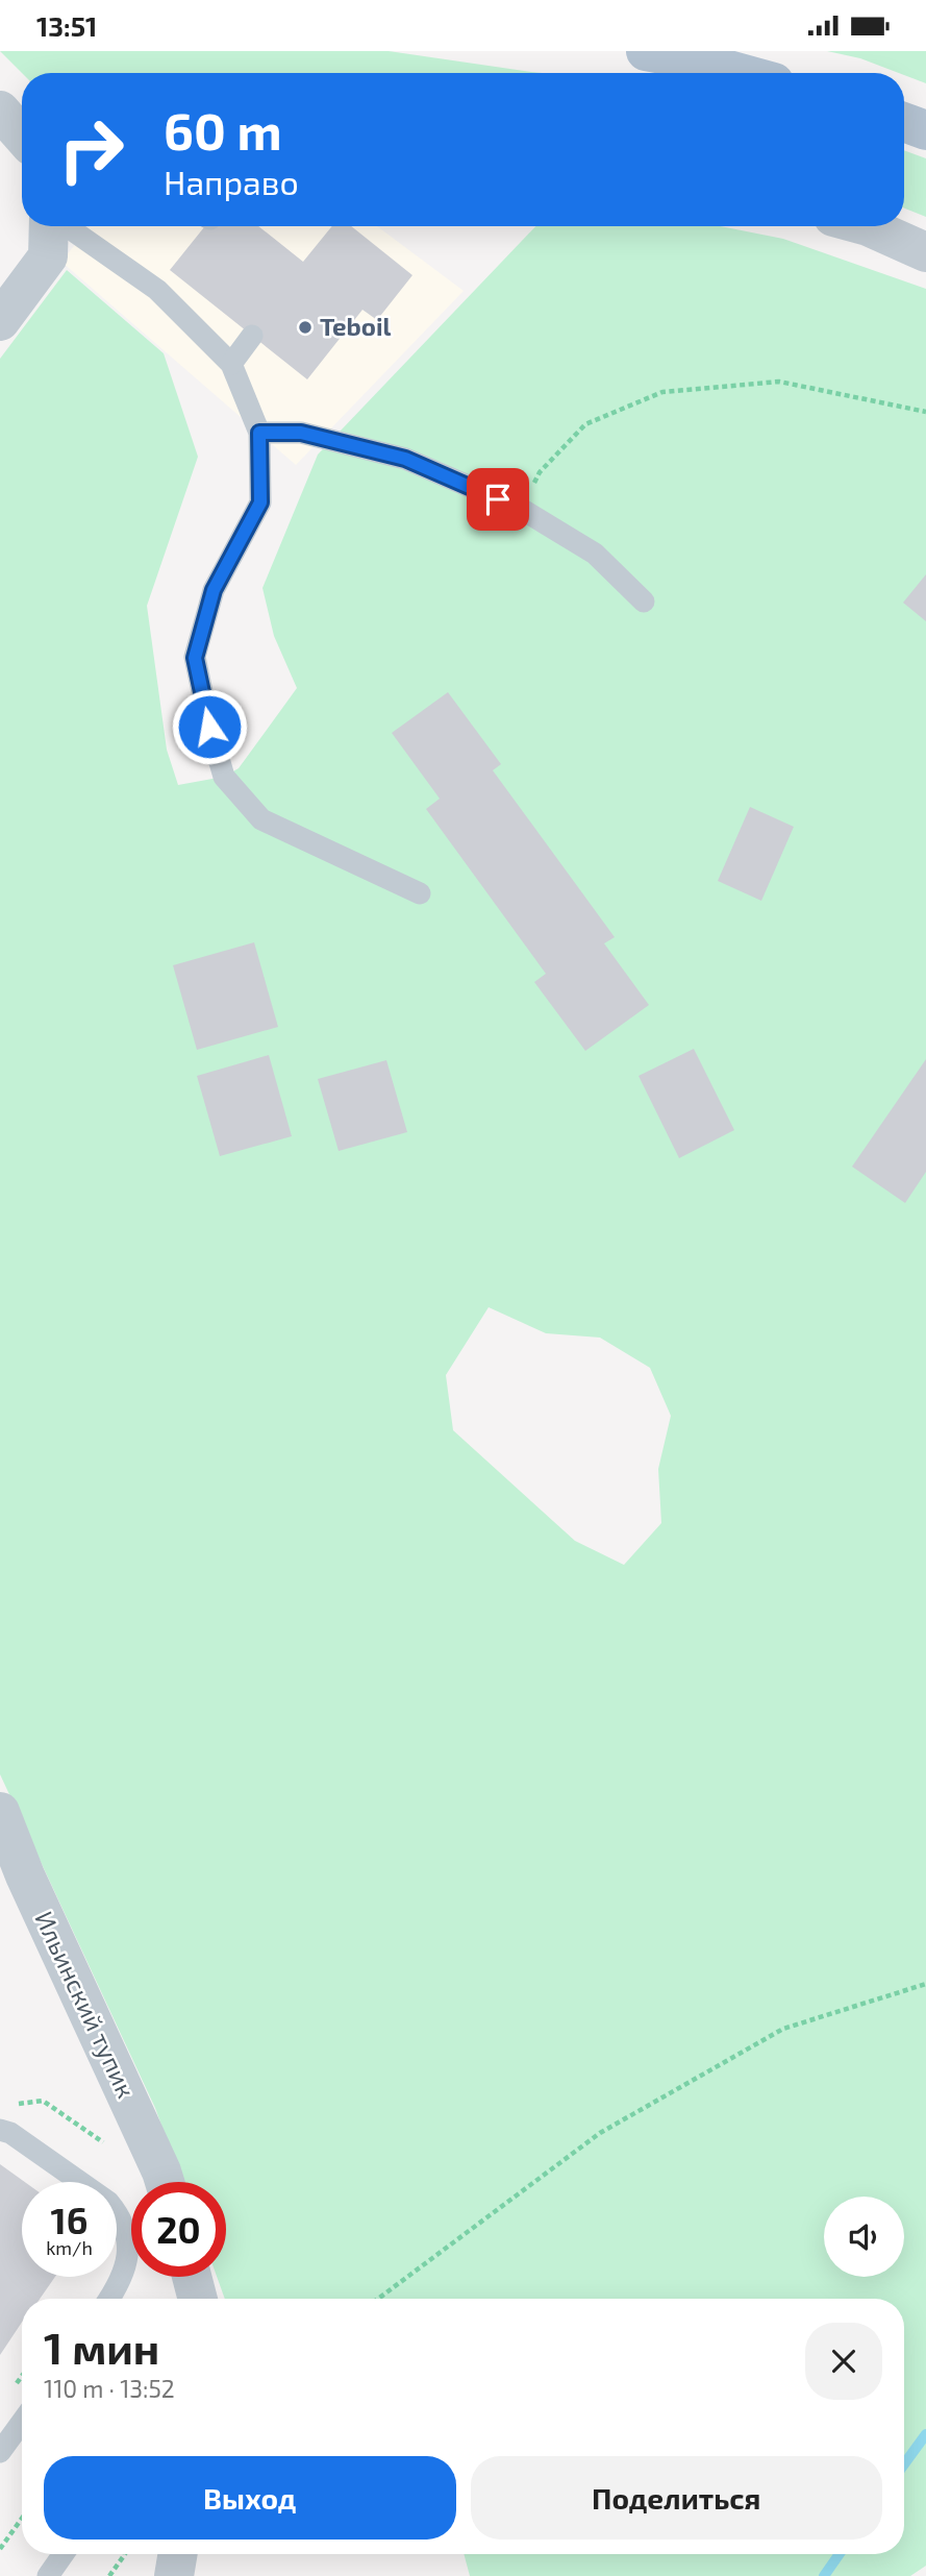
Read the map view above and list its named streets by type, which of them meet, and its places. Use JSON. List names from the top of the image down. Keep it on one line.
{"streets":{"street":["Ильинский тупик"]},"places":["Teboil"],"page":{"status":"13:51","turn":["60 m","Направо"],"speed":"16 km/h","limit":"20","heading":["1 мин","110 m · 13:52"],"buttons":["Выход","Поделиться"]}}
